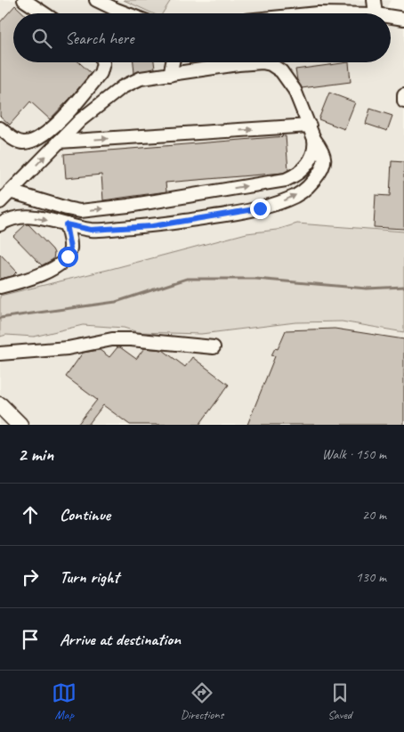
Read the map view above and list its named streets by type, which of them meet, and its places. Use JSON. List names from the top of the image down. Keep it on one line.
{"page":{"search":"Search here","heading":["2 min","Walk · 150 m"],"list":[["Continue","20 m"],["Turn right","130 m"],"Arrive at destination"],"nav":["Map","Directions","Saved"]}}
